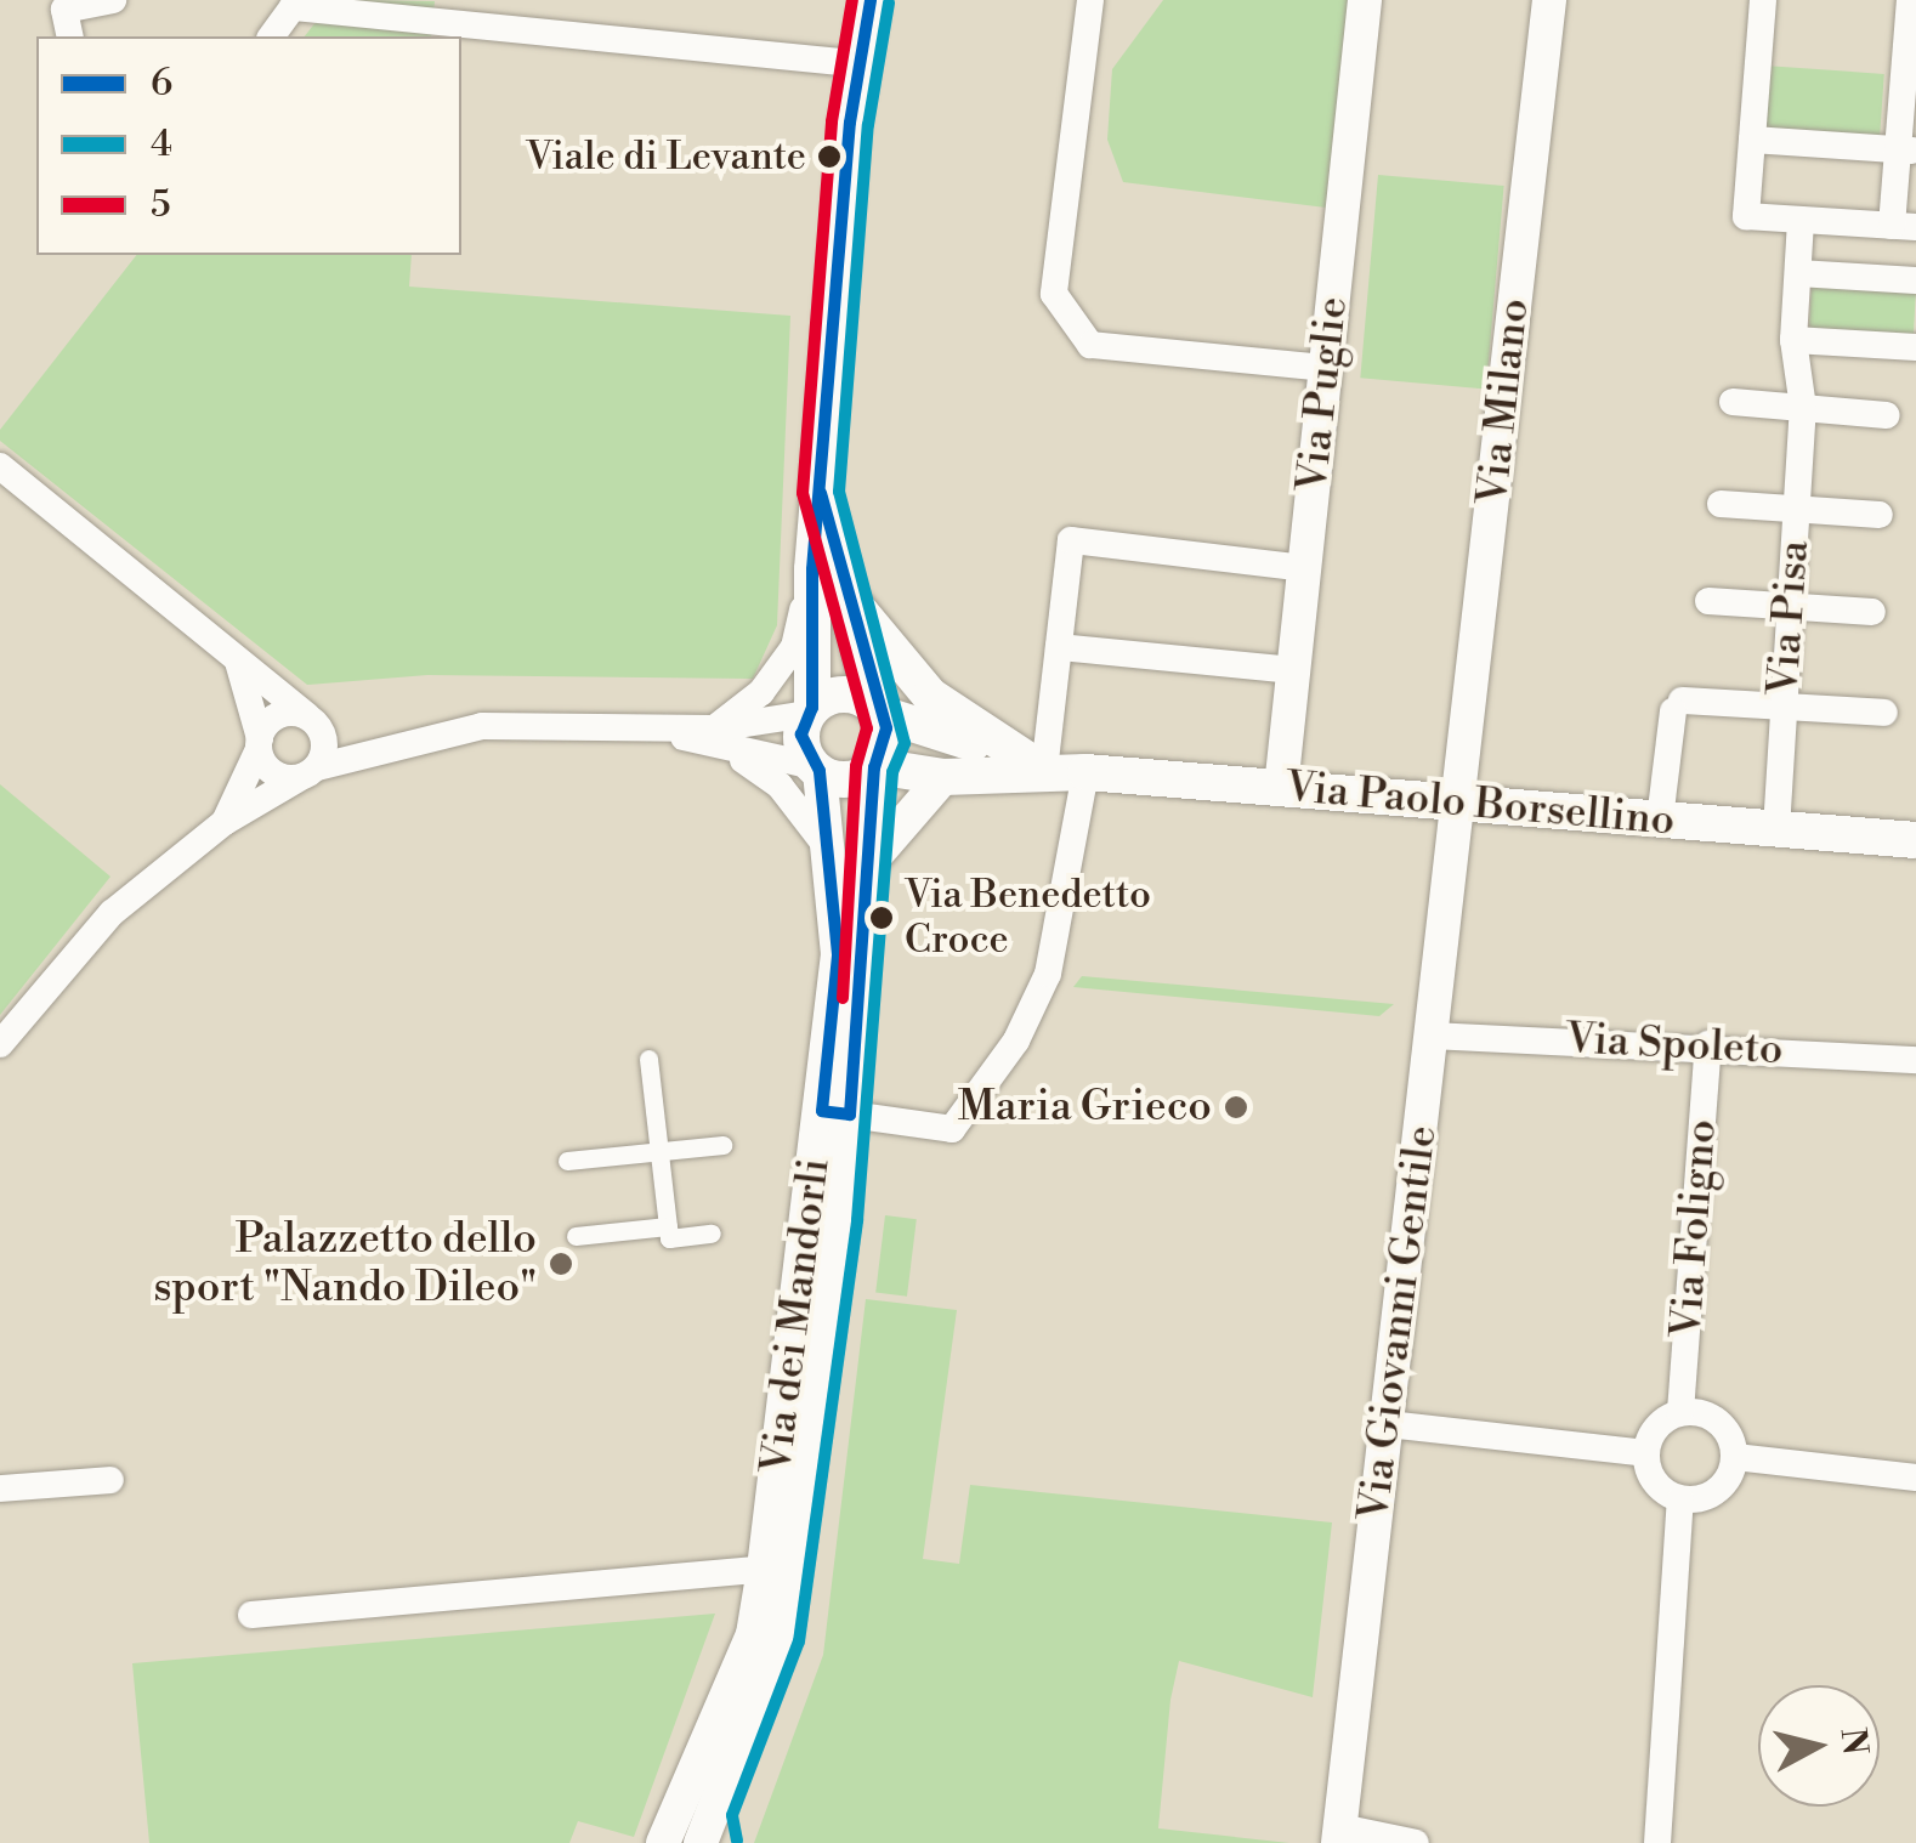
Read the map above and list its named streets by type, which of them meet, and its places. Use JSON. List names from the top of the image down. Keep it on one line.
{"streets":{"main road":["Via Paolo Borsellino"],"street":["Via Puglie","Via Milano","Via Pisa","Via Spoleto","Via Foligno","Via dei Mandorli","Via Giovanni Gentile"]},"crossings":[["Via Puglie","Via Paolo Borsellino"],["Via Milano","Via Paolo Borsellino"],["Via Milano","Via Giovanni Gentile"],["Via Pisa","Via Paolo Borsellino"],["Via Paolo Borsellino","Via dei Mandorli"],["Via Paolo Borsellino","Via Giovanni Gentile"],["Via Spoleto","Via Foligno"],["Via Spoleto","Via Giovanni Gentile"]],"places":["Viale di Levante","Via Benedetto Croce","Maria Grieco","Palazzetto dello sport \"Nando Dileo\""],"lines":["transit line 6","transit line 5","transit line 4"],"legend":["6","4","5"],"north":"right"}
